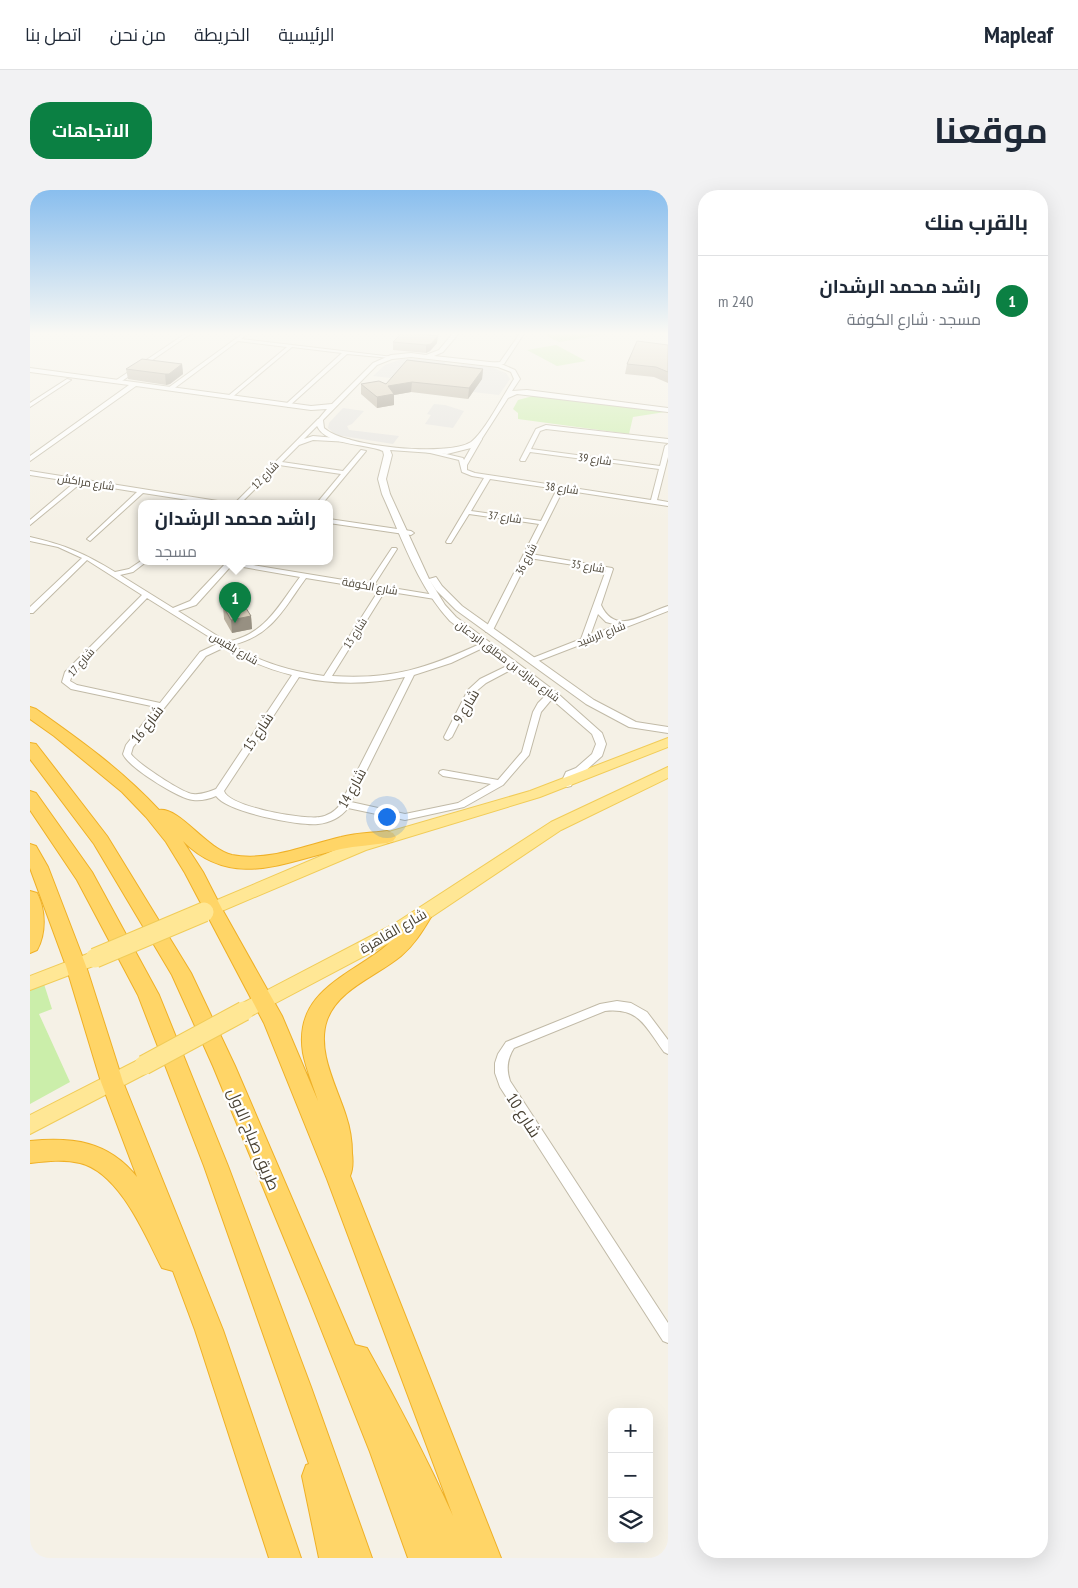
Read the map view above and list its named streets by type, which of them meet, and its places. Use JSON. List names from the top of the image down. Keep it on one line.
{"streets":{"highway":["طريق صباح الاول"],"main road":["شارع القاهرة"],"street":["شارع 39","شارع 12","شارع مراكش","شارع 38","شارع 37","شارع 36","شارع 35","شارع الكوفة","شارع 13","شارع الرشيد","شارع بلقيس","شارع مبارك بن مطلق الردعان","شارع 17","شارع 9","شارع 16","شارع 15","شارع 14","شارع 10"]},"crossings":[["شارع 38","شارع 37"],["شارع 38","شارع 36"],["شارع 37","شارع 36"],["شارع 36","شارع 35"],["شارع 36","شارع مبارك بن مطلق الردعان"],["شارع 35","شارع الرشيد"],["شارع الكوفة","شارع 13"],["شارع الكوفة","شارع بلقيس"],["شارع الكوفة","شارع مبارك بن مطلق الردعان"],["شارع 13","شارع بلقيس"],["شارع الرشيد","شارع مبارك بن مطلق الردعان"],["شارع بلقيس","شارع مبارك بن مطلق الردعان"],["شارع بلقيس","شارع 17"],["شارع بلقيس","شارع 16"],["شارع بلقيس","شارع 15"],["شارع بلقيس","شارع 14"],["شارع مبارك بن مطلق الردعان","شارع 9"],["شارع 17","شارع 16"],["شارع 16","شارع 15"],["شارع 16","شارع 14"],["شارع 15","شارع 14"]],"page":{"header":"Mapleaf","nav":["الرئيسية","الخريطة","من نحن","اتصل بنا"],"title":"موقعنا","buttons":"الاتجاهات","heading":"بالقرب منك","list":[{"mark":"1","name":"راشد محمد الرشدان","note":"مسجد · شارع الكوفة","value":"240 m"}],"popup":["راشد محمد الرشدان","مسجد"],"pins":"1","map_buttons":["+","−"]}}
